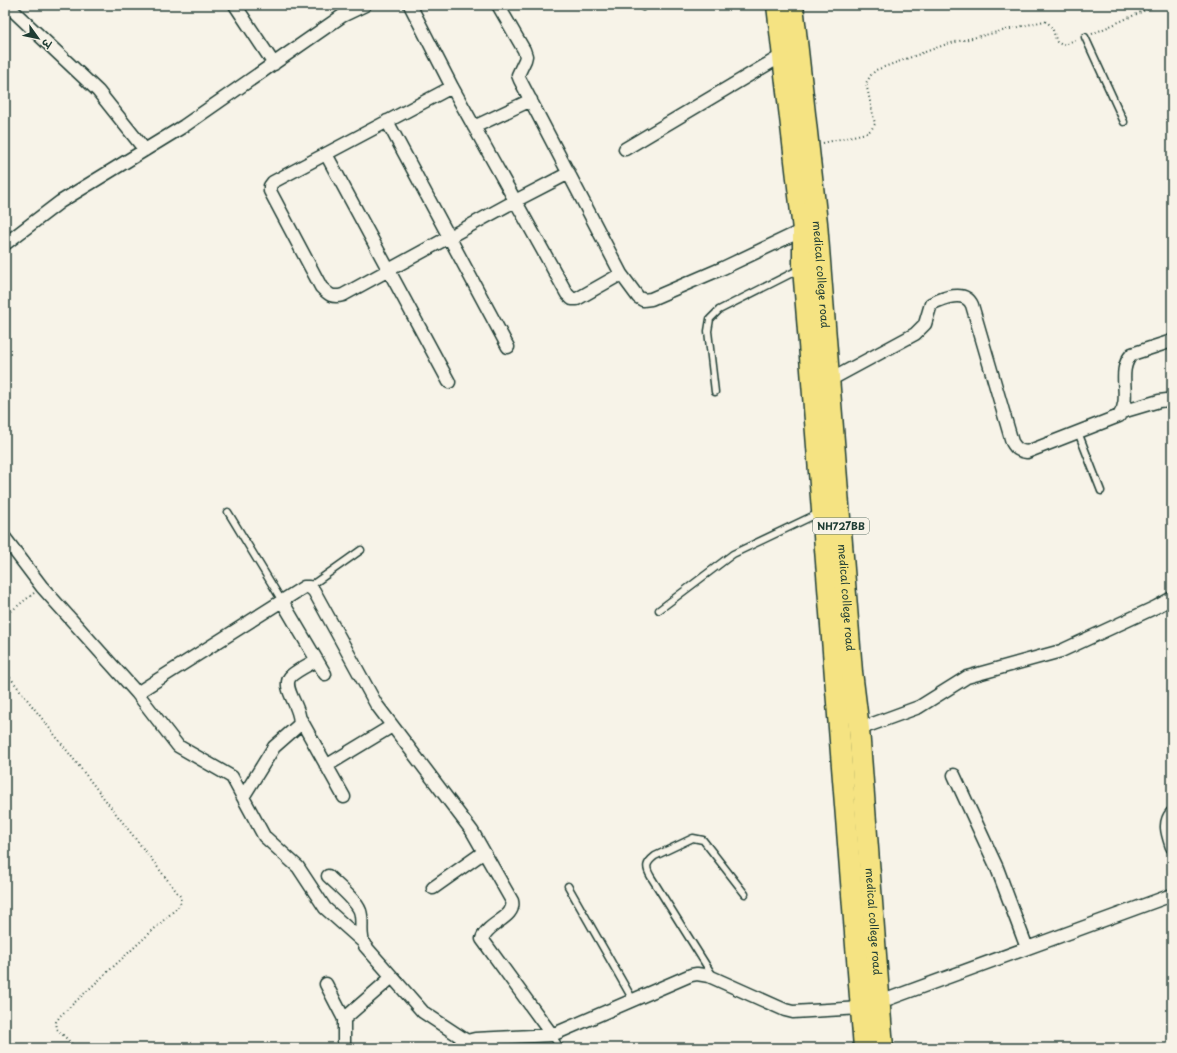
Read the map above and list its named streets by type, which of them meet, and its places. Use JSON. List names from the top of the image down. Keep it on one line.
{"streets":{"highway":["medical college road","NH727BB"]},"crossings":[["medical college road","NH727BB"]],"north":"bottom right"}
